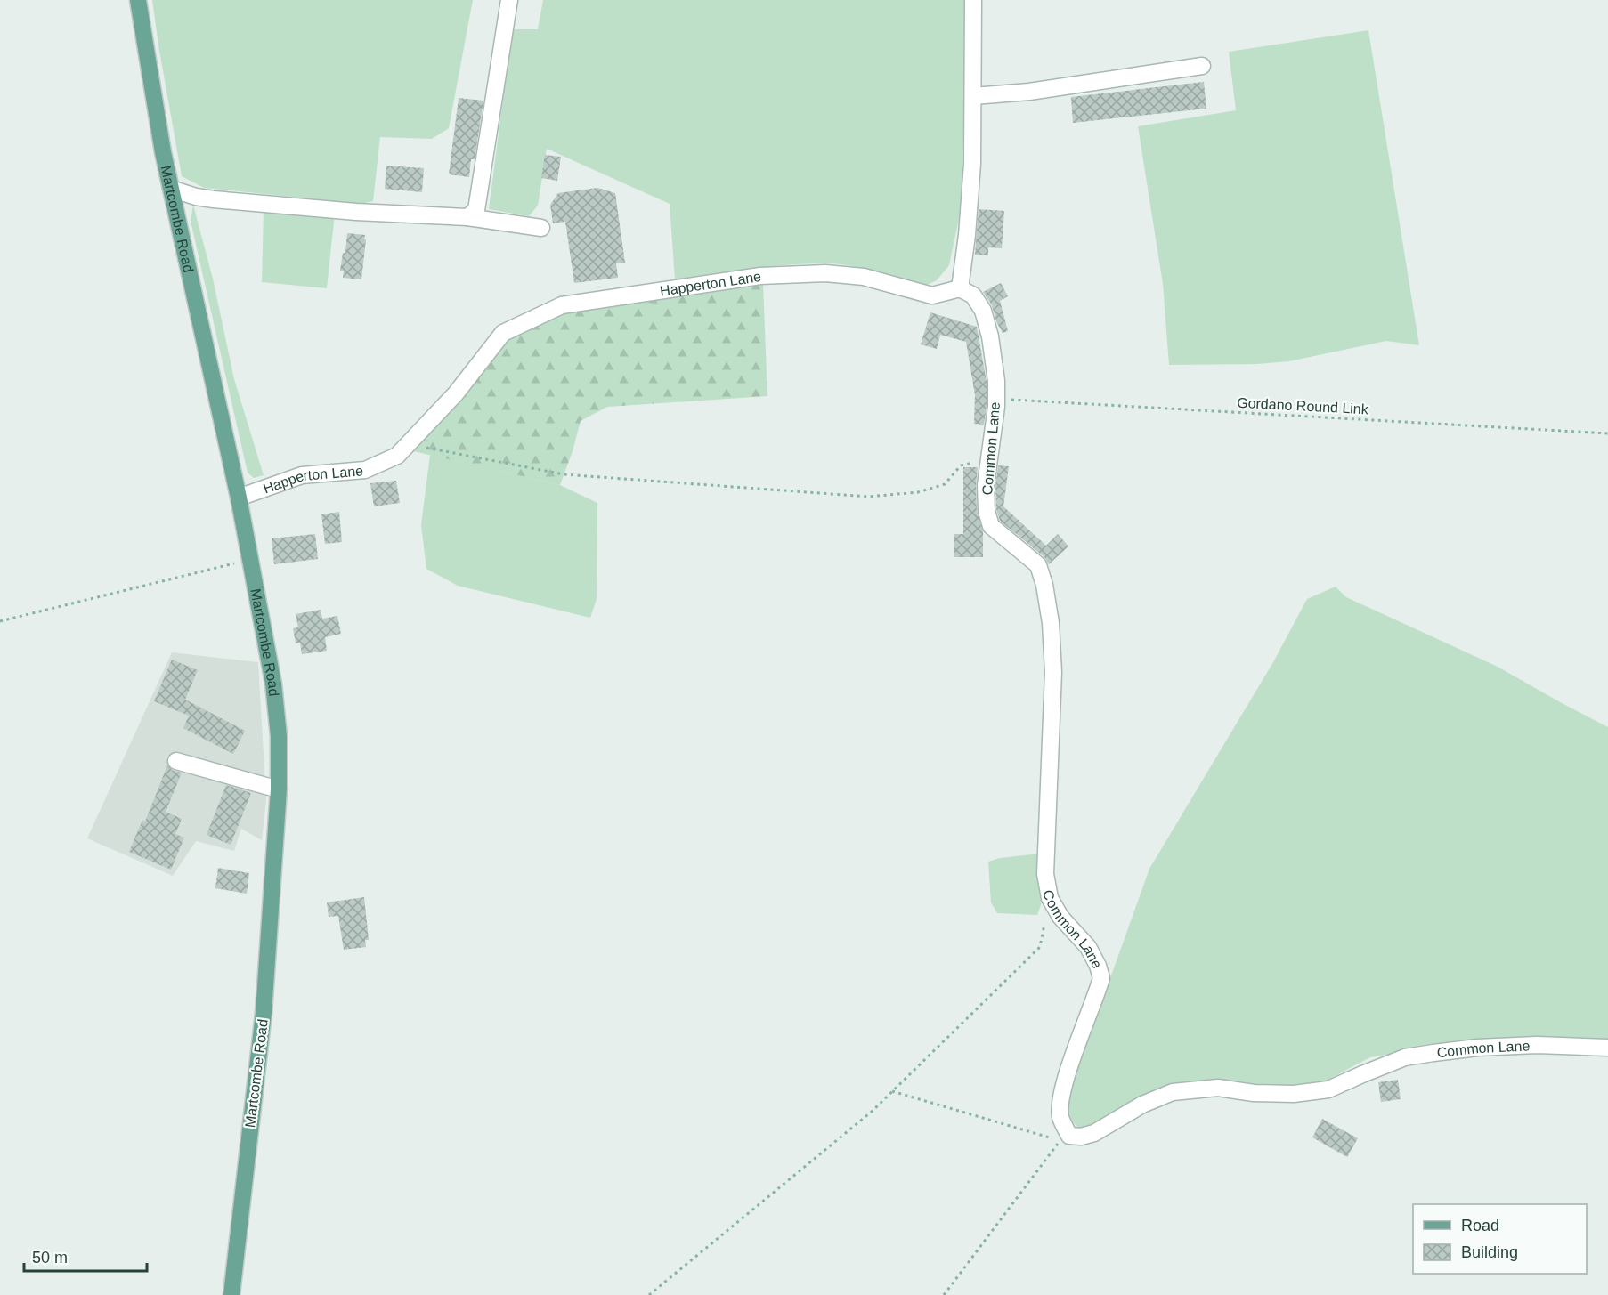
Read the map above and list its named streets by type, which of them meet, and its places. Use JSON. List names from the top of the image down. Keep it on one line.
{"streets":{"main road":["Martcombe Road"],"street":["Happerton Lane","Common Lane"],"path":["Gordano Round Link"]},"crossings":[["Martcombe Road","Happerton Lane"],["Happerton Lane","Common Lane"],["Gordano Round Link","Common Lane"]],"legend":["Road","Building"],"scale_bar":"50 m"}
